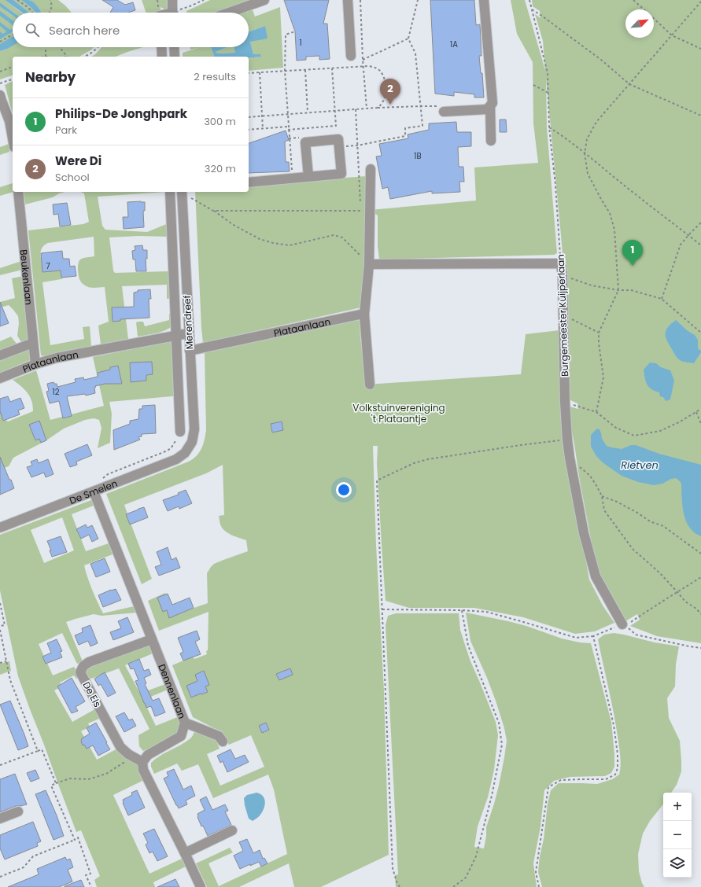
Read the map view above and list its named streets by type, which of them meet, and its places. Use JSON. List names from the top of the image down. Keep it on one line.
{"streets":{"street":["Beukenlaan","Burgemeester Kuijperlaan","Merendreef","Plataanlaan","De Smelen","Dennenlaan","De Els"]},"crossings":[["Beukenlaan","Plataanlaan"],["Merendreef","Plataanlaan"],["Merendreef","De Smelen"],["De Smelen","Dennenlaan"],["Dennenlaan","De Els"]],"water":["Rietven"],"parks":["Volkstuinvereniging 't Plataantje"],"house_numbers":["1","1A","1B","7","12"],"north":"top right","page":{"search":"Search here","heading":["Nearby","2 results"],"pins":["2","1"],"list":[{"mark":"1","name":"Philips-De Jonghpark","note":"Park","value":"300 m"},{"mark":"2","name":"Were Di","note":"School","value":"320 m"}],"map_buttons":["+","−"]}}
